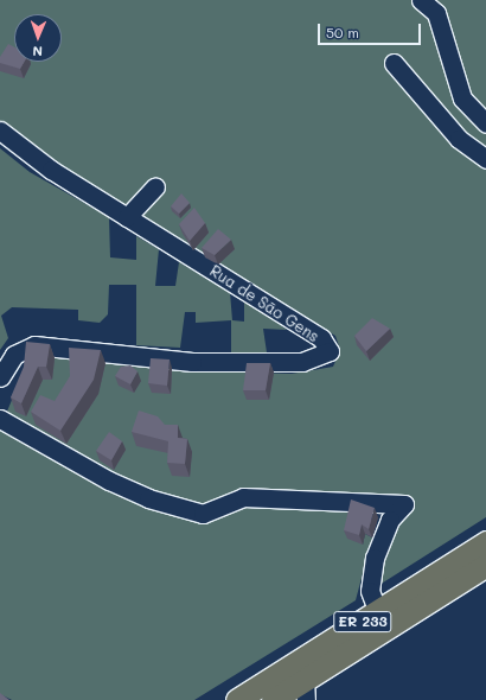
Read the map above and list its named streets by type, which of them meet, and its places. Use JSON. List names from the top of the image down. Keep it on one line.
{"streets":{"main road":["ER 233"],"street":["Rua de São Gens"]},"scale_bar":"50 m","north":"bottom"}
